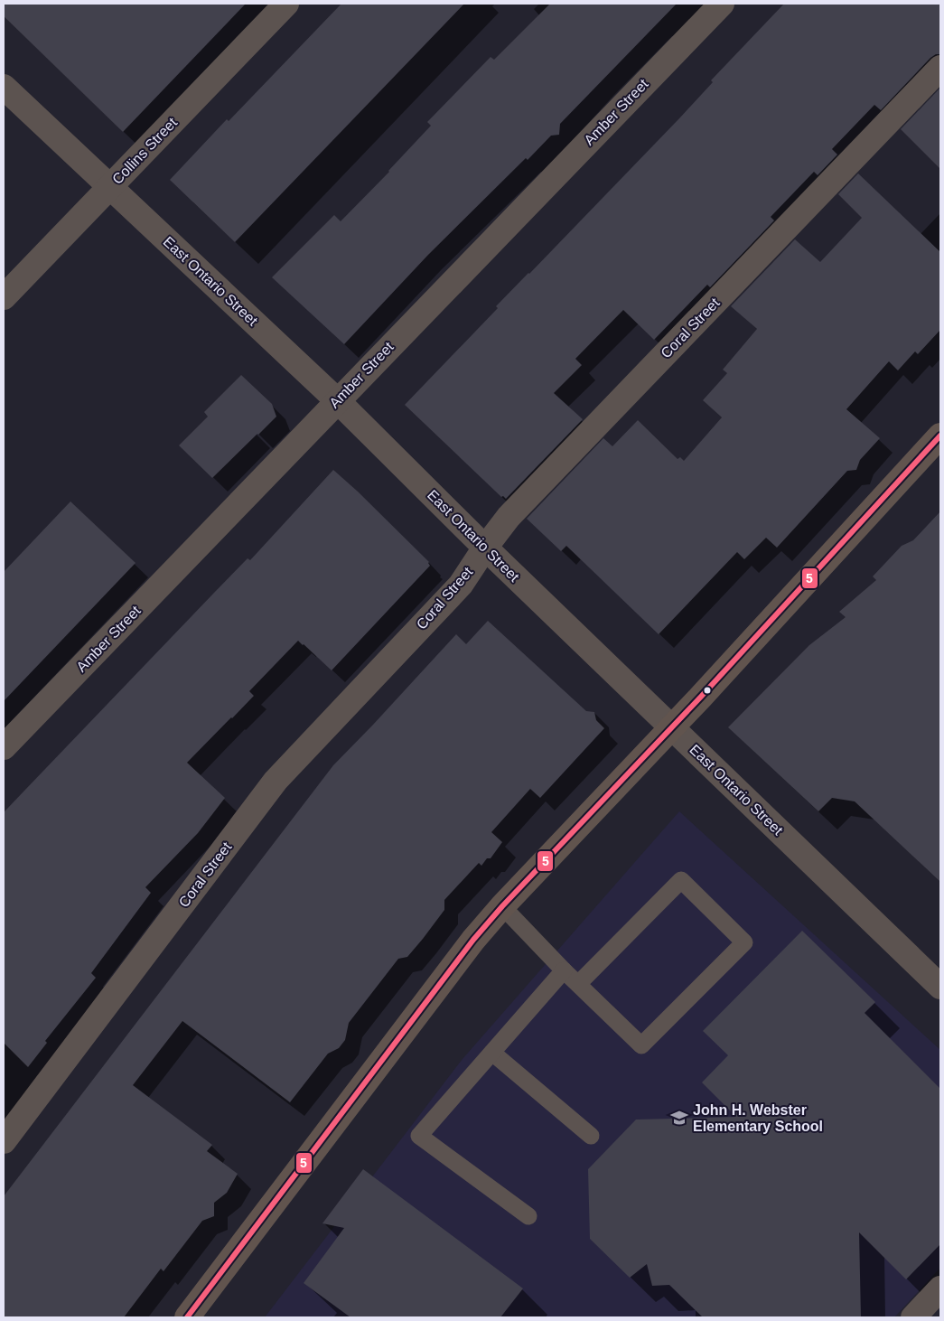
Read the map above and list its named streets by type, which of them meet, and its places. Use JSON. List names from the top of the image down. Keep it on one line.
{"streets":{"street":["Amber Street","Collins Street","East Ontario Street","Coral Street"]},"crossings":[["Amber Street","East Ontario Street"],["Collins Street","East Ontario Street"],["East Ontario Street","Coral Street"]],"places":{"school or university":["John H. Webster Elementary School"]},"lines":["transit line 5"]}
